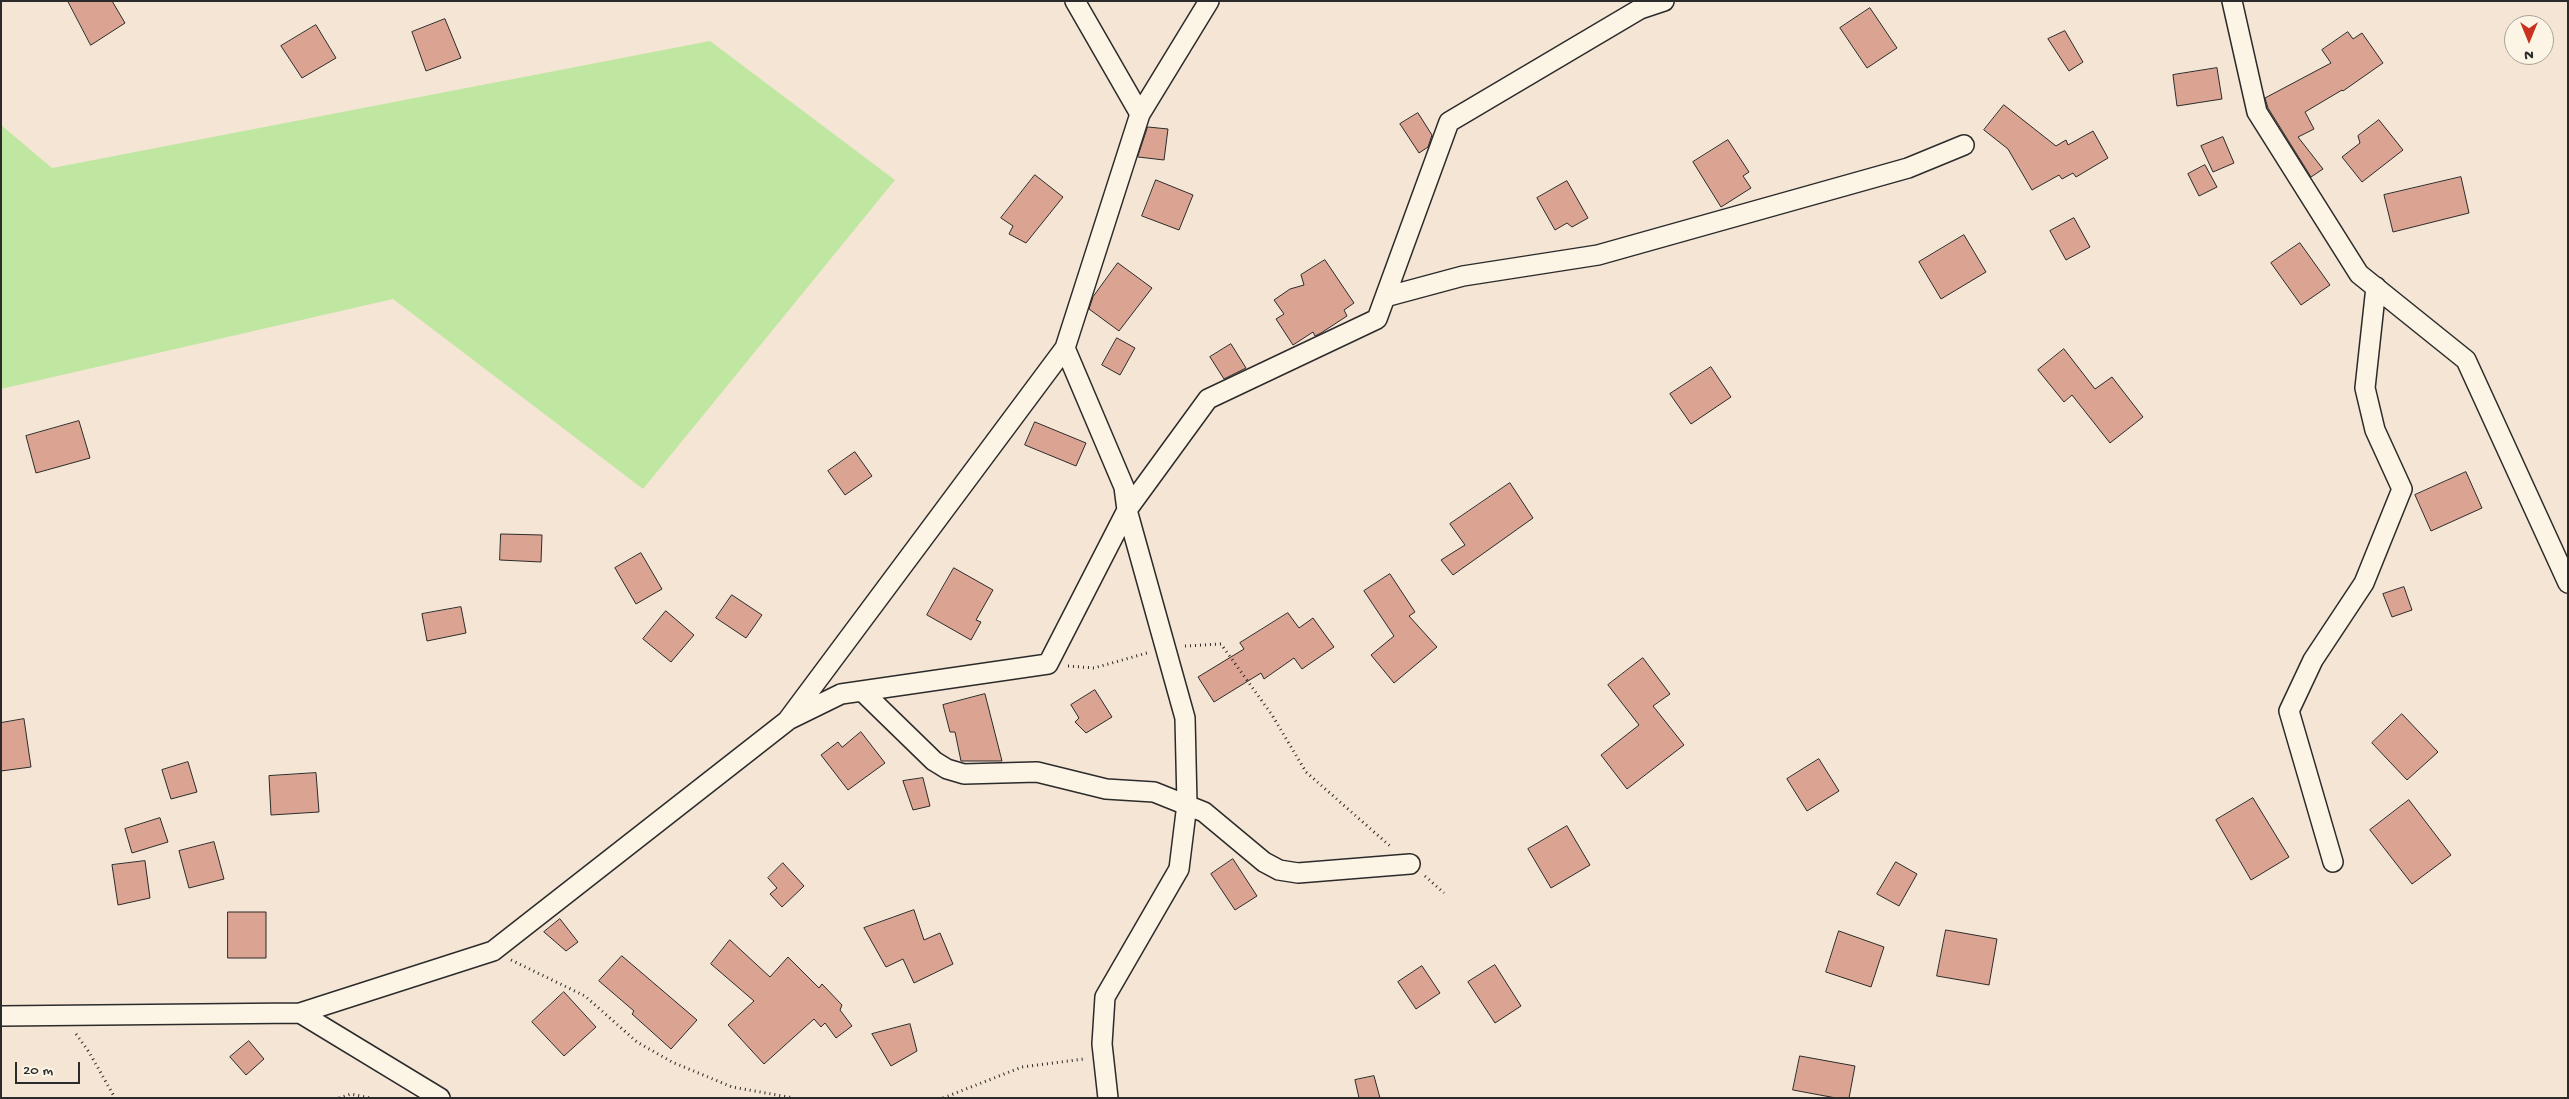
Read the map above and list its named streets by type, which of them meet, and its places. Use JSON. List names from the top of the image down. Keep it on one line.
{"scale_bar":"20 m","north":"bottom"}
